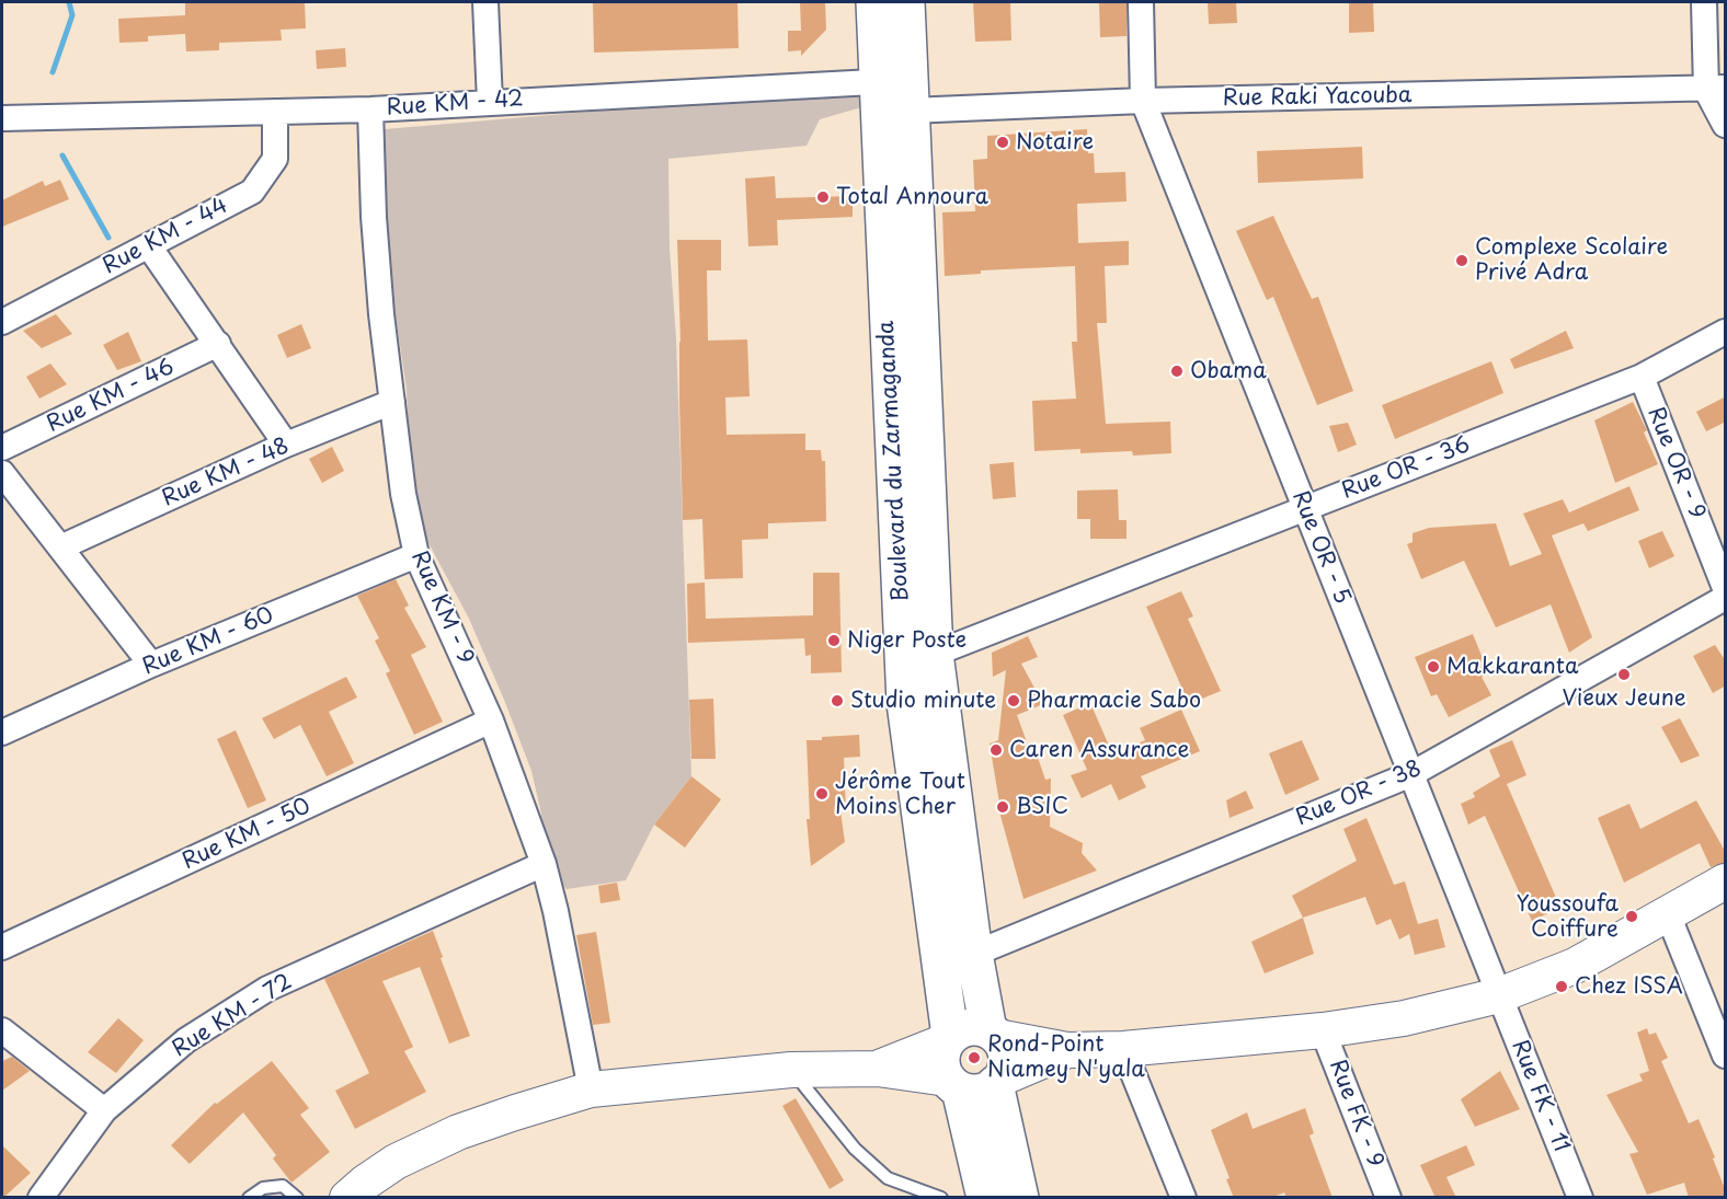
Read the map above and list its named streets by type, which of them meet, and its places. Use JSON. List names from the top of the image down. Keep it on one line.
{"streets":{"main road":["Boulevard du Zarmaganda"],"street":["Rue Raki Yacouba","Rue KM - 42","Rue KM - 44","Rue KM - 46","Rue OR - 9","Rue OR - 36","Rue KM - 48","Rue OR - 5","Rue KM - 9","Rue KM - 60","Rue OR - 38","Rue KM - 50","Rue KM - 72","Rue FK - 11","Rue FK - 9"]},"crossings":[["Rue Raki Yacouba","Rue KM - 42"],["Rue Raki Yacouba","Boulevard du Zarmaganda"],["Rue Raki Yacouba","Rue OR - 5"],["Rue KM - 42","Rue KM - 44"],["Rue KM - 42","Boulevard du Zarmaganda"],["Rue KM - 42","Rue KM - 9"],["Boulevard du Zarmaganda","Rue OR - 36"],["Boulevard du Zarmaganda","Rue OR - 38"],["Rue OR - 9","Rue OR - 36"],["Rue OR - 36","Rue OR - 5"],["Rue KM - 48","Rue KM - 9"],["Rue OR - 5","Rue OR - 38"],["Rue OR - 5","Rue FK - 11"],["Rue KM - 9","Rue KM - 60"],["Rue KM - 9","Rue KM - 50"],["Rue KM - 9","Rue KM - 72"]],"places":["Notaire","Total Annoura","Complexe Scolaire Privé Adra","Obama","Niger Poste","Makkaranta","Vieux Jeune","Studio minute","Pharmacie Sabo","Caren Assurance","Jérôme Tout Moins Cher","BSIC","Youssoufa Coiffure","Chez ISSA","Rond-Point Niamey N'yala"]}
